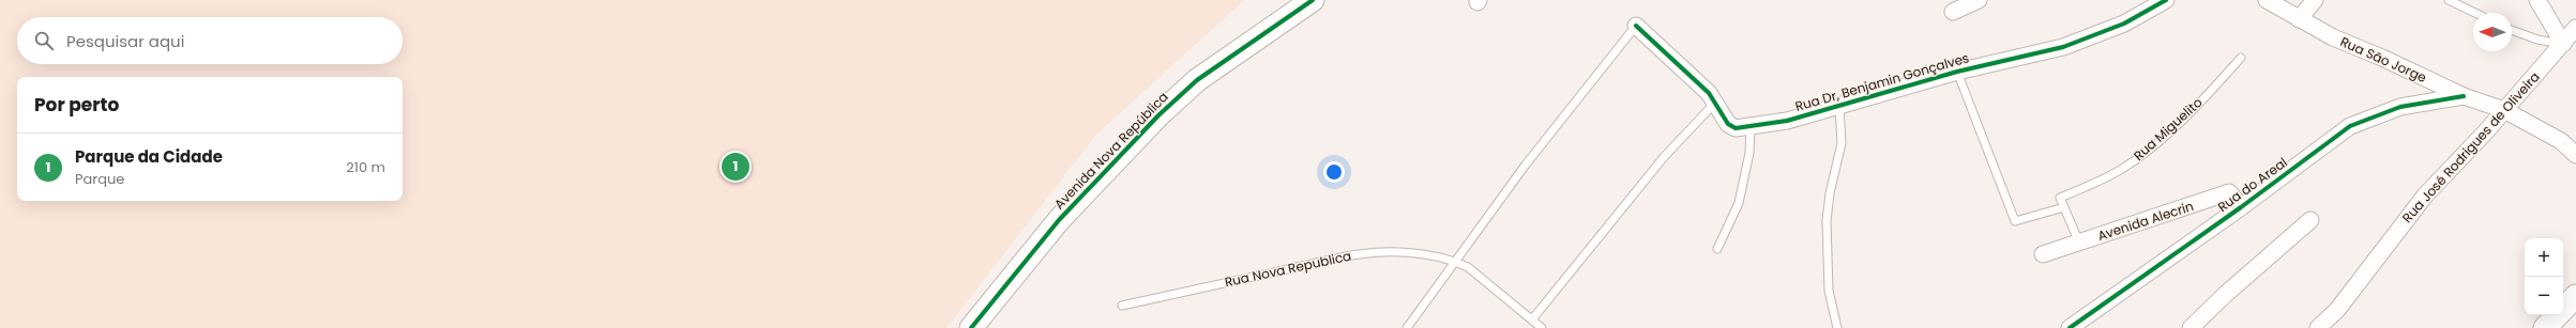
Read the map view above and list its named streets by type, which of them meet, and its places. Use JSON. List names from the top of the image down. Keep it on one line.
{"streets":{"street":["Rua São Jorge","Rua Dr, Benjamin Gonçalves","Rua José Rodrigues de Oliveira","Avenida Nova República","Rua do Areal","Avenida Alecrin"],"lane":["Rua Miguelito","Rua Nova Republica"]},"crossings":[["Rua São Jorge","Rua José Rodrigues de Oliveira"],["Rua São Jorge","Rua do Areal"],["Rua do Areal","Avenida Alecrin"]],"north":"left","page":{"search":"Pesquisar aqui","heading":"Por perto","list":[{"mark":"1","name":"Parque da Cidade","note":"Parque","value":"210 m"}],"pins":"1","map_buttons":["+","−"]}}
